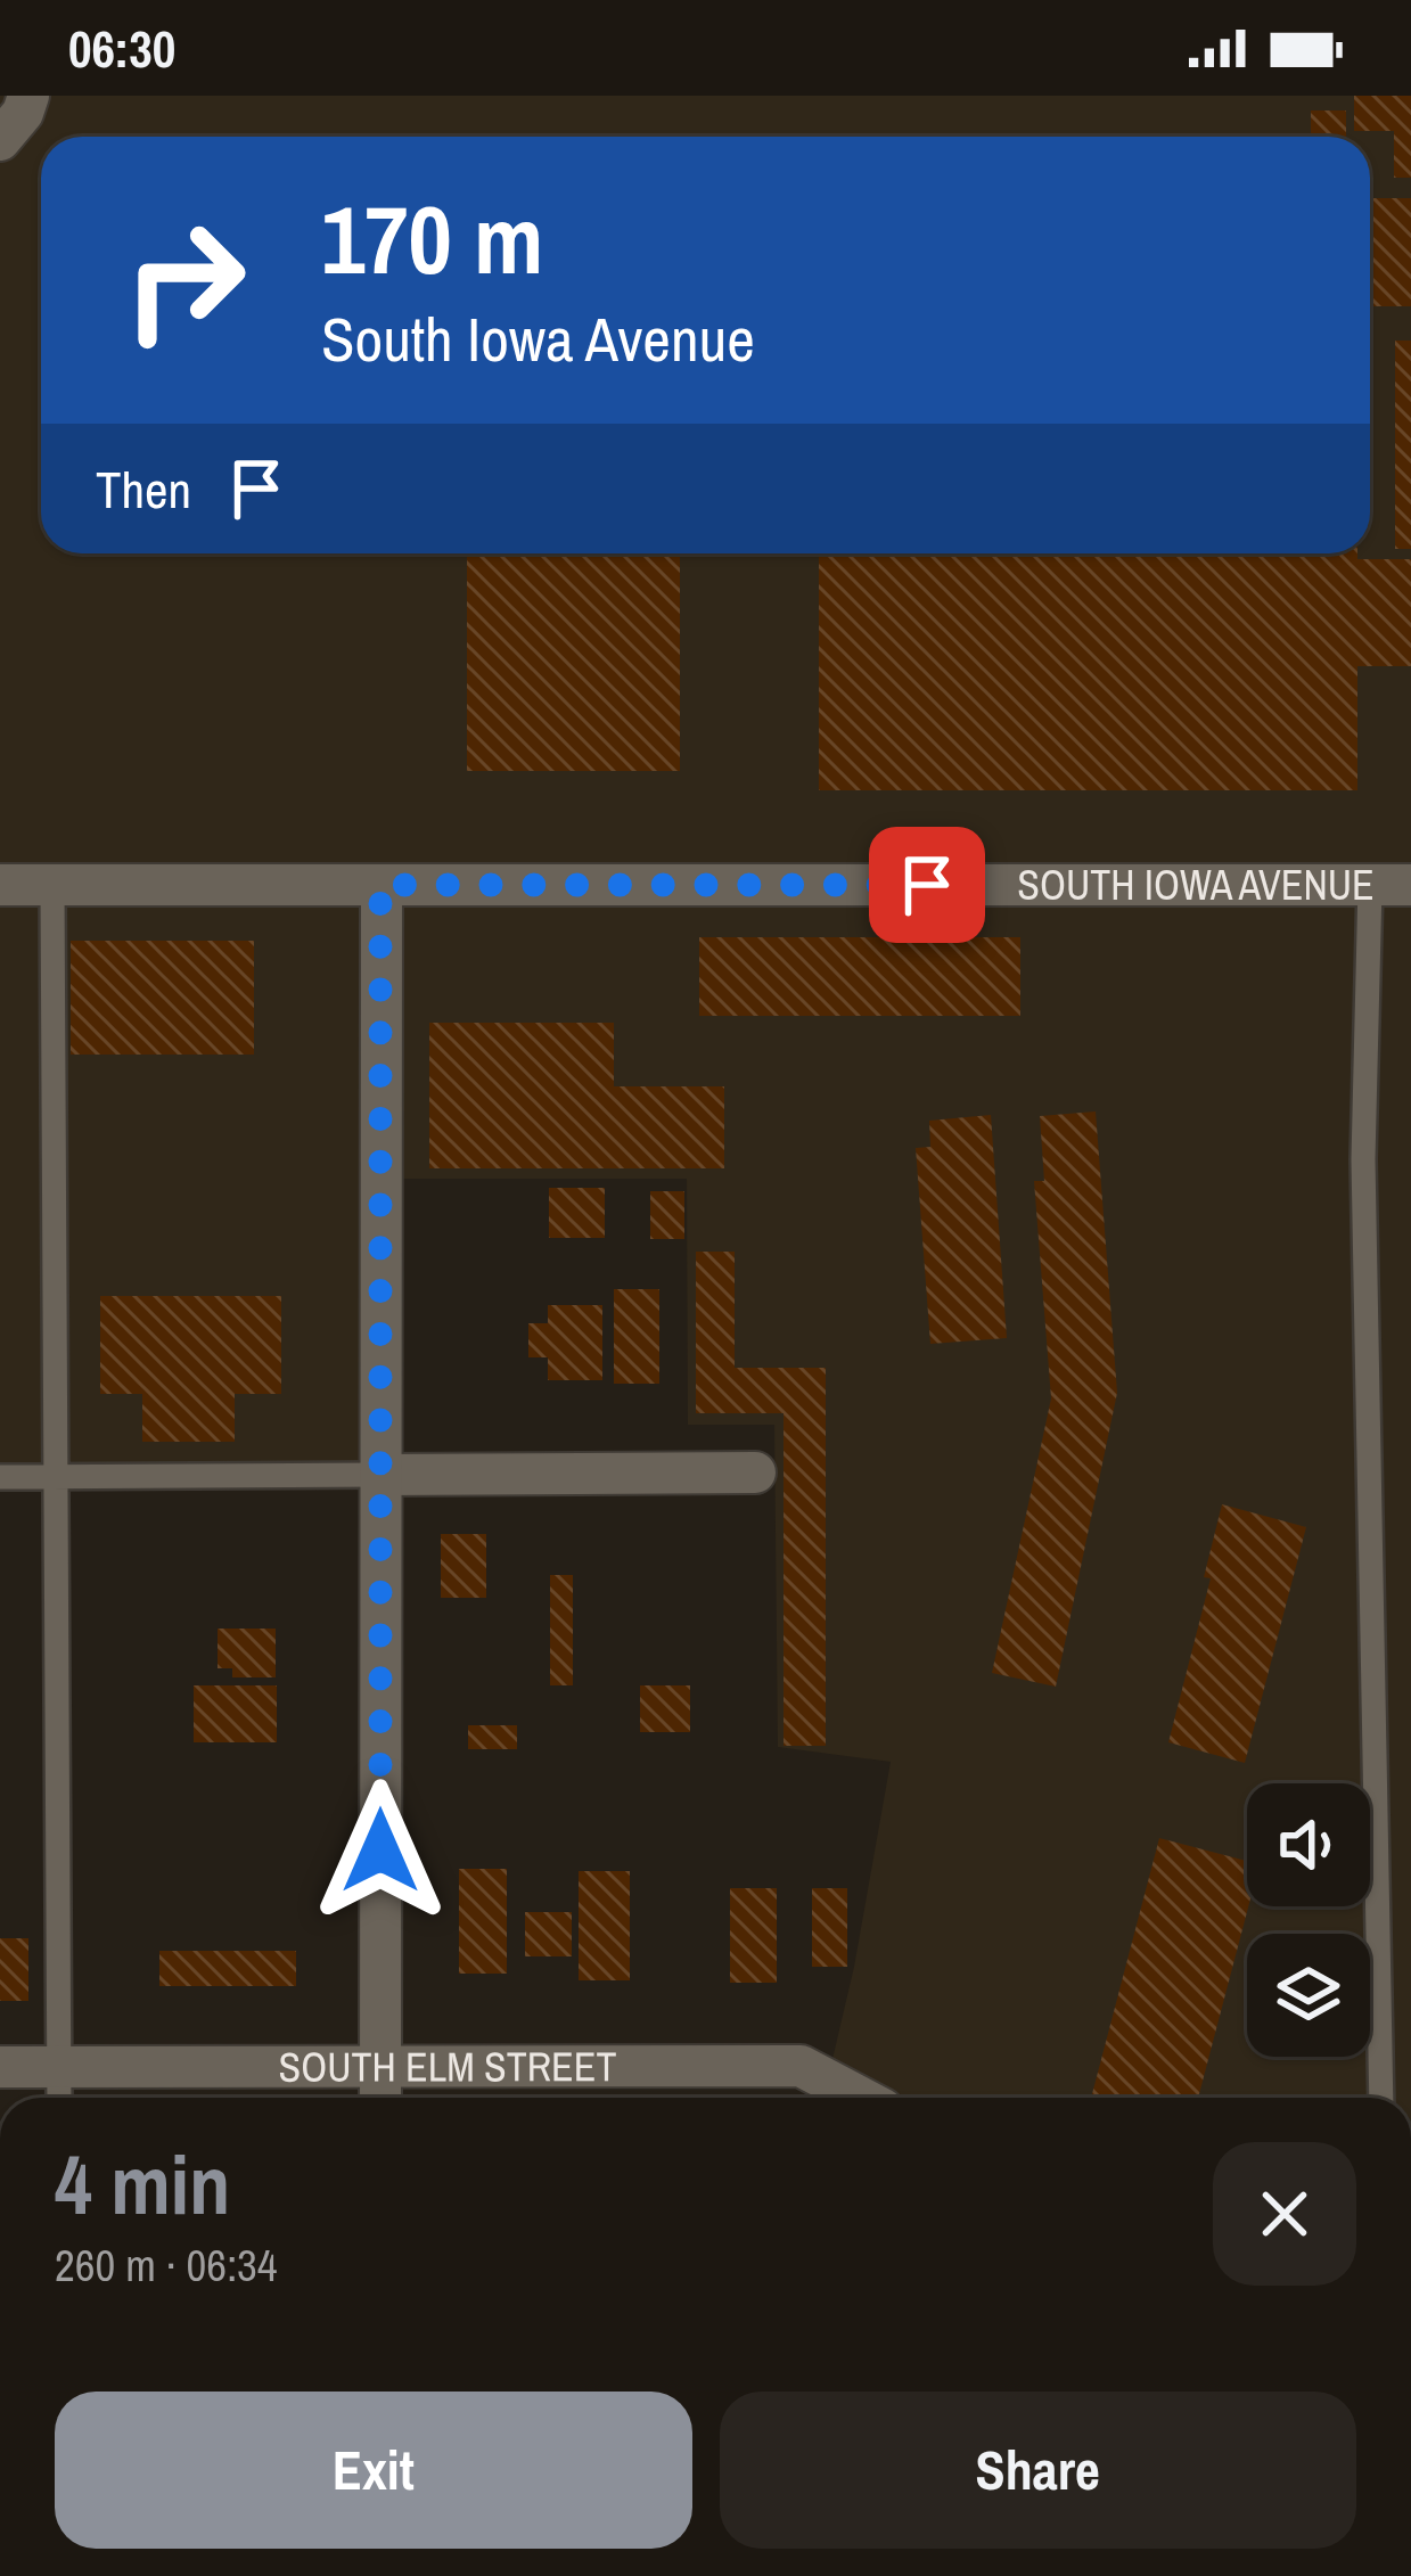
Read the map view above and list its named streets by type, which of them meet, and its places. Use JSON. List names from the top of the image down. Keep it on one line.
{"streets":{"street":["SOUTH IOWA AVENUE","SOUTH ELM STREET"]},"page":{"status":"06:30","turn":["170 m","South Iowa Avenue"],"then":"Then","heading":["4 min","260 m · 06:34"],"buttons":["Exit","Share"]}}
